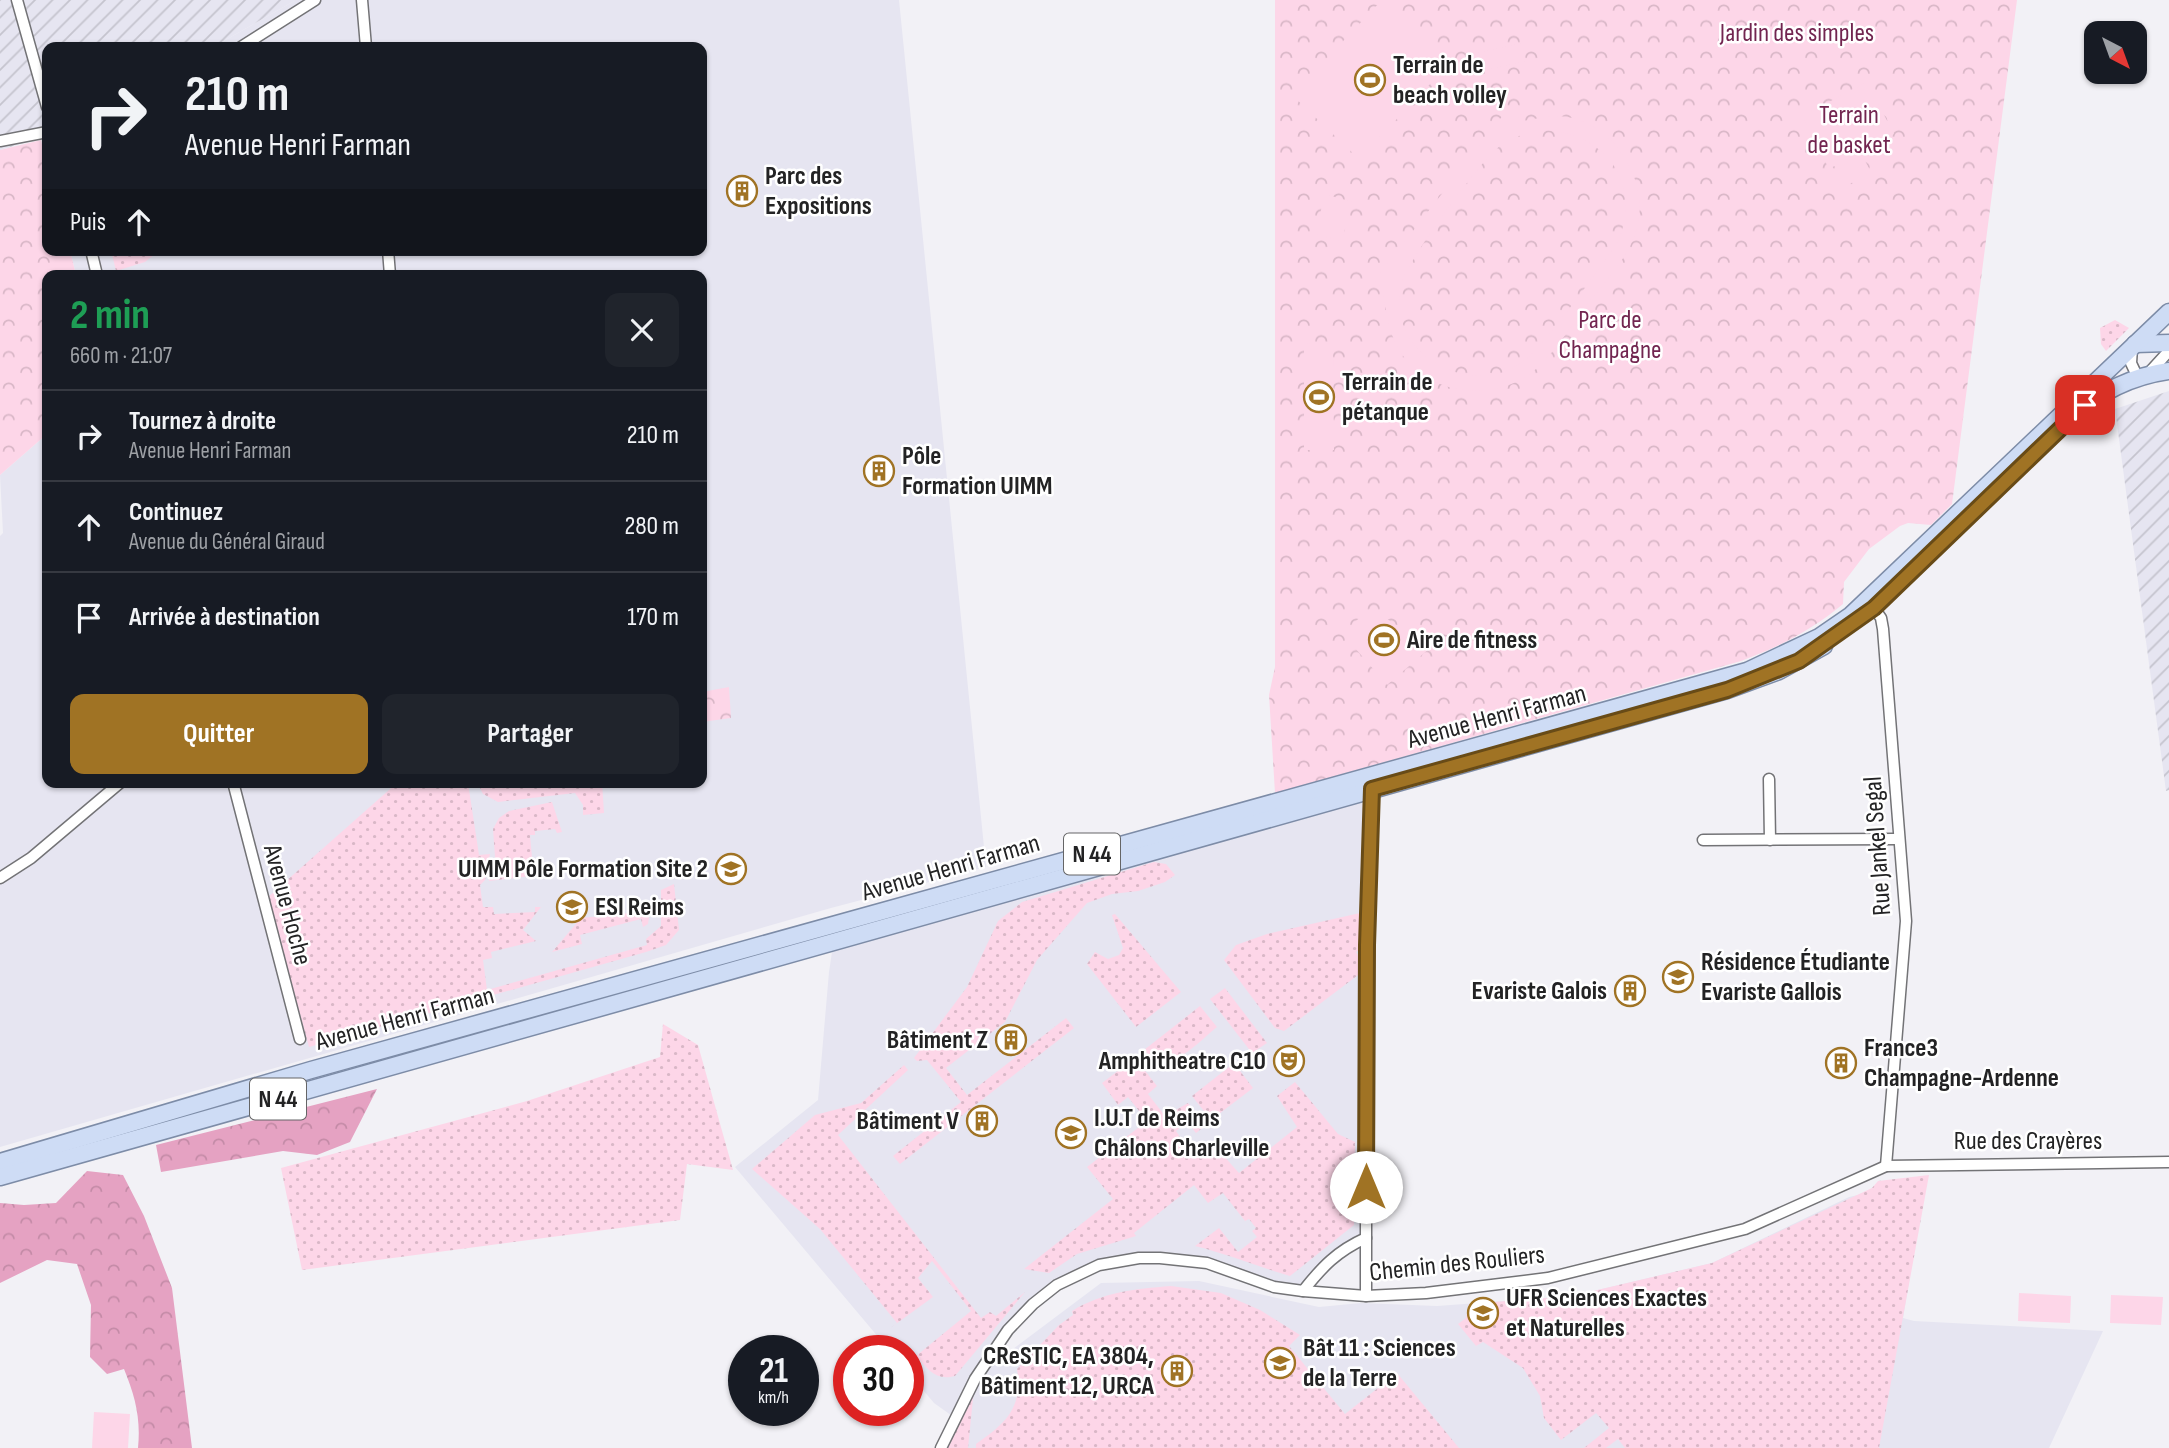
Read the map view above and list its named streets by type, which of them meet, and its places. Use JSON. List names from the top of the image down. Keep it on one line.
{"streets":{"main road":["Avenue Henri Farman","N 44"],"street":["Rue Jankel Segal","Avenue Hoche","Rue des Crayères","Chemin des Rouliers"]},"crossings":[["Avenue Henri Farman","Rue Jankel Segal"],["Avenue Henri Farman","N 44"],["Rue Jankel Segal","N 44"],["Rue Jankel Segal","Rue des Crayères"],["Rue Jankel Segal","Chemin des Rouliers"],["Rue des Crayères","Chemin des Rouliers"]],"parks":["Jardin des simples","Terrain de basket","Parc de Champagne"],"places":{"sports":["Terrain de beach volley","Terrain de pétanque","Aire de fitness"],"building":["Parc des Expositions","Pôle Formation UIMM","Evariste Galois","Bâtiment Z","France3 Champagne-Ardenne","Bâtiment V","CReSTIC, EA 3804, Bâtiment 12, URCA"],"school or university":["UIMM Pôle Formation Site 2","ESI Reims","Résidence Étudiante Evariste Gallois","I.U.T de Reims Châlons Charleville","UFR Sciences Exactes et Naturelles","Bât 11 : Sciences de la Terre"],"theatre":["Amphitheatre C10"]},"north":"bottom right","page":{"turn":["210 m","Avenue Henri Farman"],"then":"Puis","heading":["2 min","660 m · 21:07"],"list":[{"name":"Tournez à droite","note":"Avenue Henri Farman","value":"210 m"},{"name":"Continuez","note":"Avenue du Général Giraud","value":"280 m"},{"name":"Arrivée à destination","value":"170 m"}],"buttons":["Quitter","Partager"],"speed":"21 km/h","limit":"30"}}
